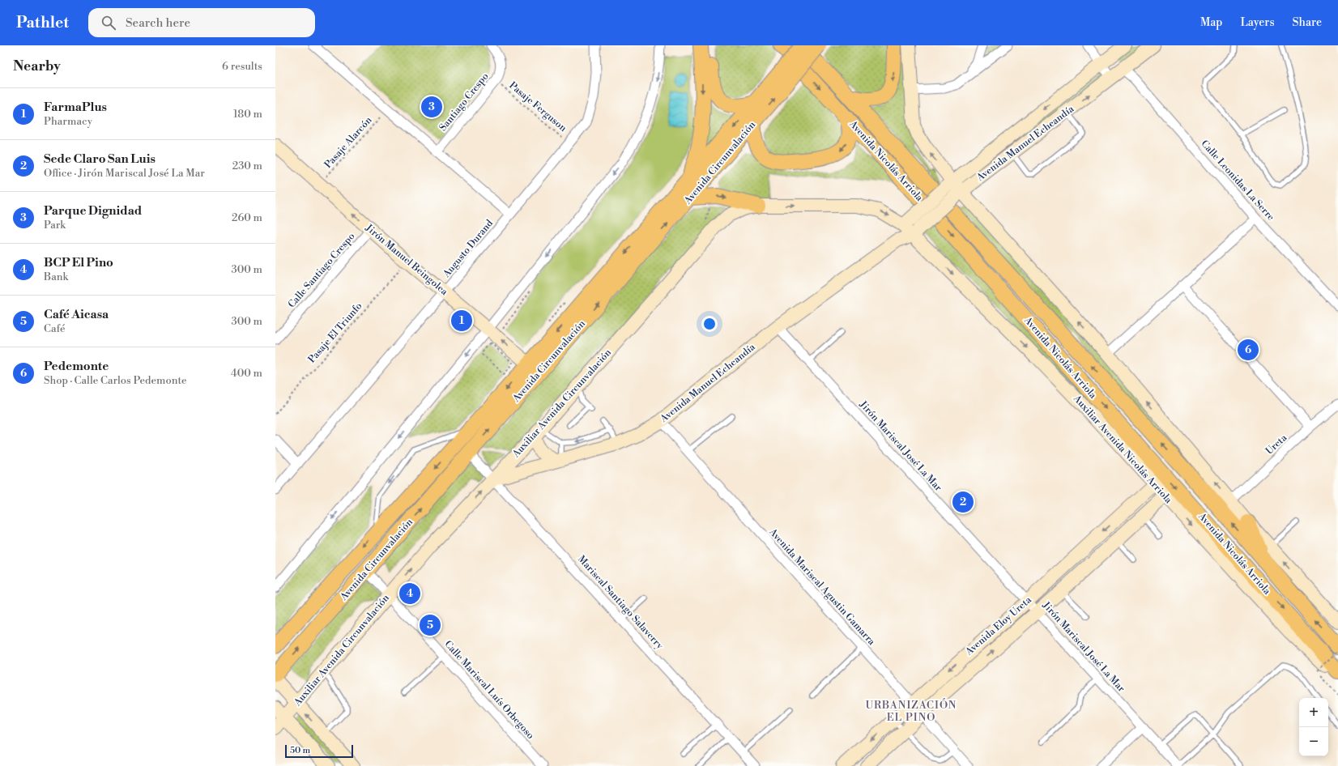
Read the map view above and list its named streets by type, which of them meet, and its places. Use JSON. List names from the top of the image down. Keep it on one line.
{"streets":{"main road":["Avenida Nicolás Arriola","Avenida Circunvalación"],"street":["Santiago Crespo","Avenida Manuel Echeandía","Calle Leonidas La Serre","Augusto Durand","Jirón Manuel Beingolea","Calle Santiago Crespo","Auxiliar Avenida Circunvalación","Ureta","Jirón Mariscal José La Mar","Auxiliar Avenida Nicolás Arriola","Avenida Mariscal Agustin Gamarra","Mariscal Santiago Salaverry","Avenida Eloy Ureta","Calle Mariscal Luís Orbegoso"],"path":["Pasaje Ferguson","Pasaje Alarcón","Pasaje El Triunfo"]},"crossings":[["Santiago Crespo","Pasaje Ferguson"],["Pasaje Ferguson","Augusto Durand"],["Pasaje Alarcón","Jirón Manuel Beingolea"],["Avenida Manuel Echeandía","Calle Leonidas La Serre"],["Avenida Manuel Echeandía","Auxiliar Avenida Circunvalación"],["Avenida Manuel Echeandía","Jirón Mariscal José La Mar"],["Avenida Manuel Echeandía","Auxiliar Avenida Nicolás Arriola"],["Avenida Manuel Echeandía","Avenida Mariscal Agustin Gamarra"],["Avenida Manuel Echeandía","Mariscal Santiago Salaverry"],["Avenida Nicolás Arriola","Avenida Circunvalación"],["Avenida Circunvalación","Jirón Manuel Beingolea"],["Avenida Circunvalación","Mariscal Santiago Salaverry"],["Avenida Circunvalación","Calle Mariscal Luís Orbegoso"],["Augusto Durand","Jirón Manuel Beingolea"],["Jirón Manuel Beingolea","Calle Santiago Crespo"],["Jirón Manuel Beingolea","Pasaje El Triunfo"],["Auxiliar Avenida Circunvalación","Auxiliar Avenida Nicolás Arriola"],["Auxiliar Avenida Circunvalación","Mariscal Santiago Salaverry"],["Auxiliar Avenida Circunvalación","Calle Mariscal Luís Orbegoso"],["Jirón Mariscal José La Mar","Avenida Eloy Ureta"],["Auxiliar Avenida Nicolás Arriola","Avenida Eloy Ureta"],["Avenida Mariscal Agustin Gamarra","Avenida Eloy Ureta"]],"districts":["URBANIZACIÓN EL PINO"],"scale_bar":"50 m","page":{"header":"Pathlet","search":"Search here","nav":["Map","Layers","Share"],"heading":["Nearby","6 results"],"list":[{"mark":"1","name":"FarmaPlus","note":"Pharmacy","value":"180 m"},{"mark":"2","name":"Sede Claro San Luis","note":"Office · Jirón Mariscal José La Mar","value":"230 m"},{"mark":"3","name":"Parque Dignidad","note":"Park","value":"260 m"},{"mark":"4","name":"BCP El Pino","note":"Bank","value":"300 m"},{"mark":"5","name":"Café Aicasa","note":"Café","value":"300 m"},{"mark":"6","name":"Pedemonte","note":"Shop · Calle Carlos Pedemonte","value":"400 m"}],"pins":["3","1","6","2","4","5"],"map_buttons":["+","−"],"scale":"50 m"}}
